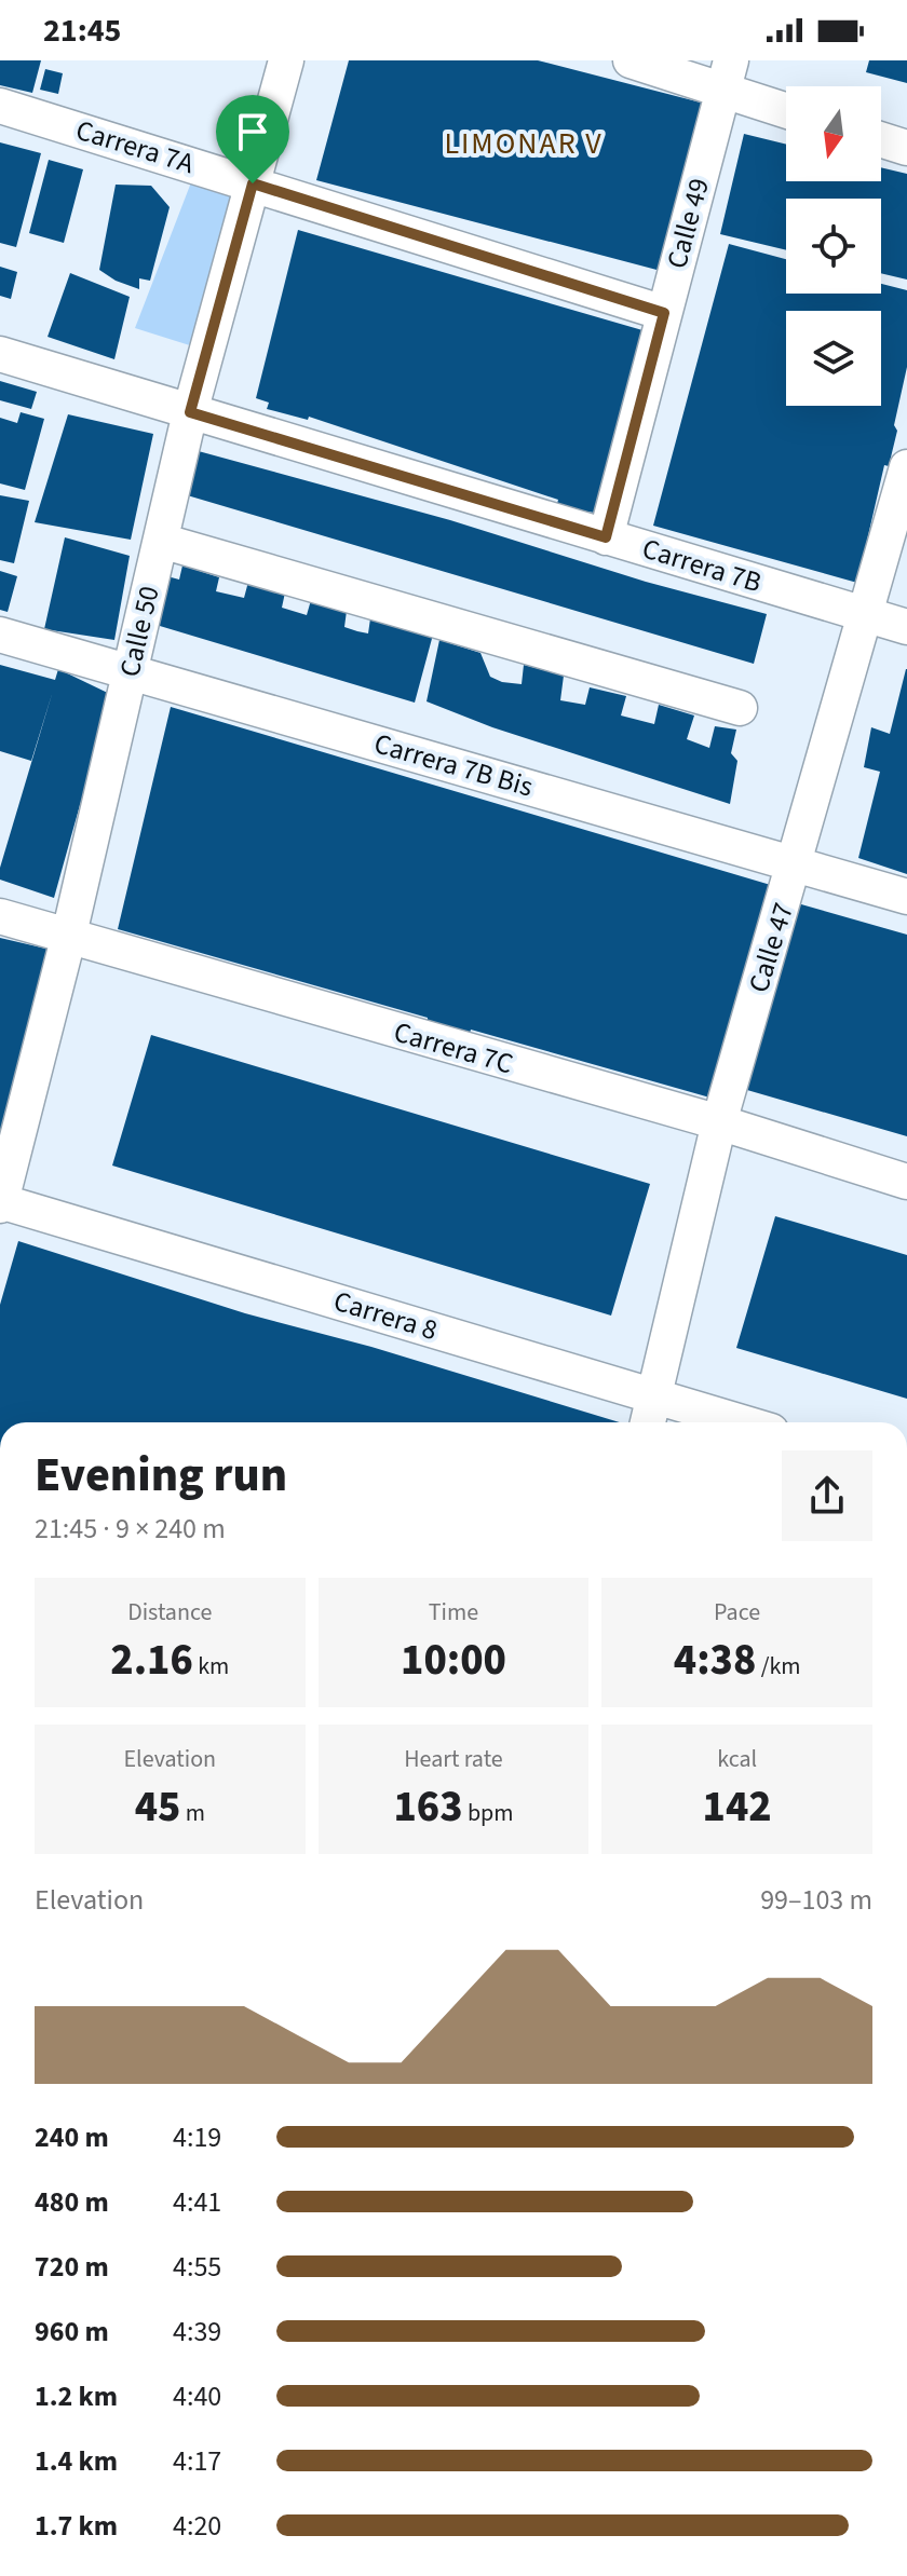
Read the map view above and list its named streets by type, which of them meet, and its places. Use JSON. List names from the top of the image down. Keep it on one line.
{"streets":{"street":["Carrera 7A","Calle 49","Carrera 7B","Calle 50","Carrera 7B Bis","Calle 47","Carrera 7C","Carrera 8"]},"crossings":[["Carrera 7A","Calle 49"],["Carrera 7A","Calle 50"],["Calle 49","Carrera 7B"],["Carrera 7B","Calle 50"],["Carrera 7B","Calle 47"],["Calle 50","Carrera 7B Bis"],["Calle 50","Carrera 7C"],["Calle 50","Carrera 8"],["Carrera 7B Bis","Calle 47"],["Calle 47","Carrera 7C"],["Calle 47","Carrera 8"]],"districts":["LIMONAR V"],"north":"bottom","page":{"status":"21:45","heading":["Evening run","21:45 · 9 × 240 m"],"stats":[["Distance","2.16 km"],["Time","10:00"],["Pace","4:38 /km"],["Elevation","45 m"],["Heart rate","163 bpm"],["kcal","142"]],"chart":["Elevation","99–103 m"],"list":[{"name":"240 m","note":"4:19"},{"name":"480 m","note":"4:41"},{"name":"720 m","note":"4:55"},{"name":"960 m","note":"4:39"},{"name":"1.2 km","note":"4:40"},{"name":"1.4 km","note":"4:17"},{"name":"1.7 km","note":"4:20"}]}}
